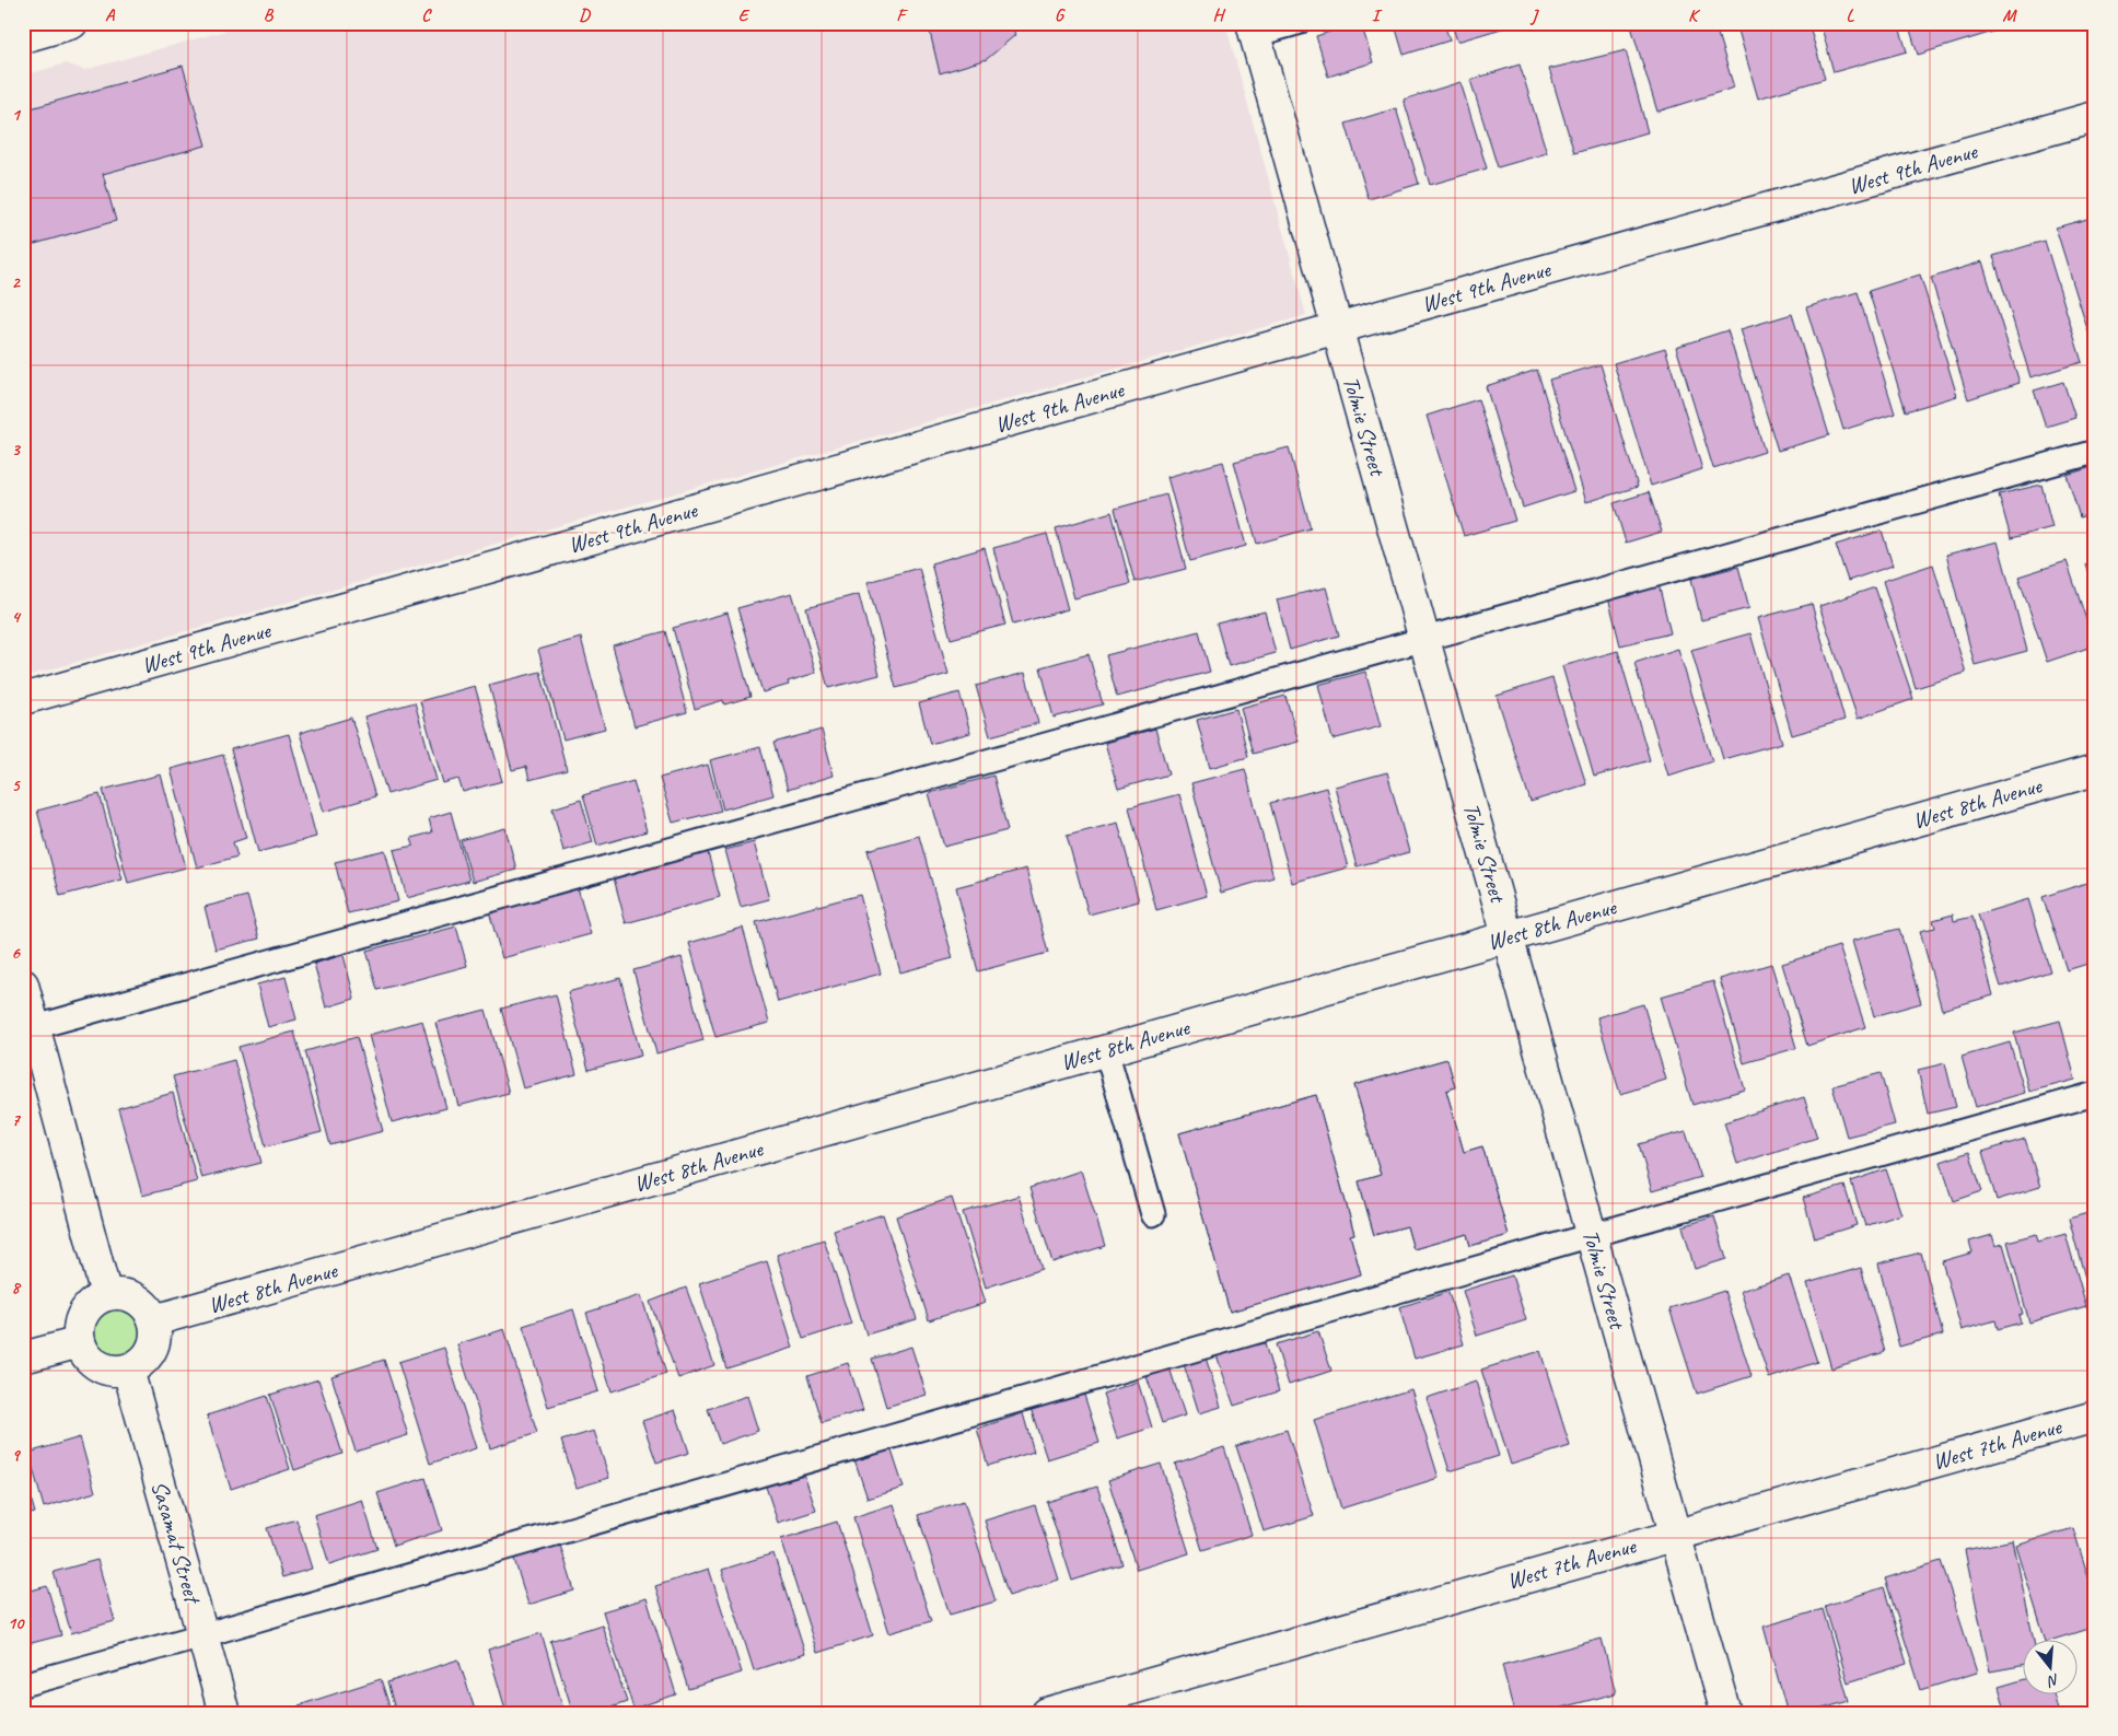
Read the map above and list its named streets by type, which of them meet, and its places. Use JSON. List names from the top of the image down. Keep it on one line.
{"streets":{"street":["West 9th Avenue","Tolmie Street","West 8th Avenue","West 7th Avenue","Sasamat Street"]},"crossings":[["West 9th Avenue","Tolmie Street"],["Tolmie Street","West 8th Avenue"],["Tolmie Street","West 7th Avenue"],["West 8th Avenue","Sasamat Street"]],"north":"bottom","grid":{"columns":["A","B","C","D","E","F","G","H","I","J","K","L","M"],"rows":["1","2","3","4","5","6","7","8","9","10"]}}
